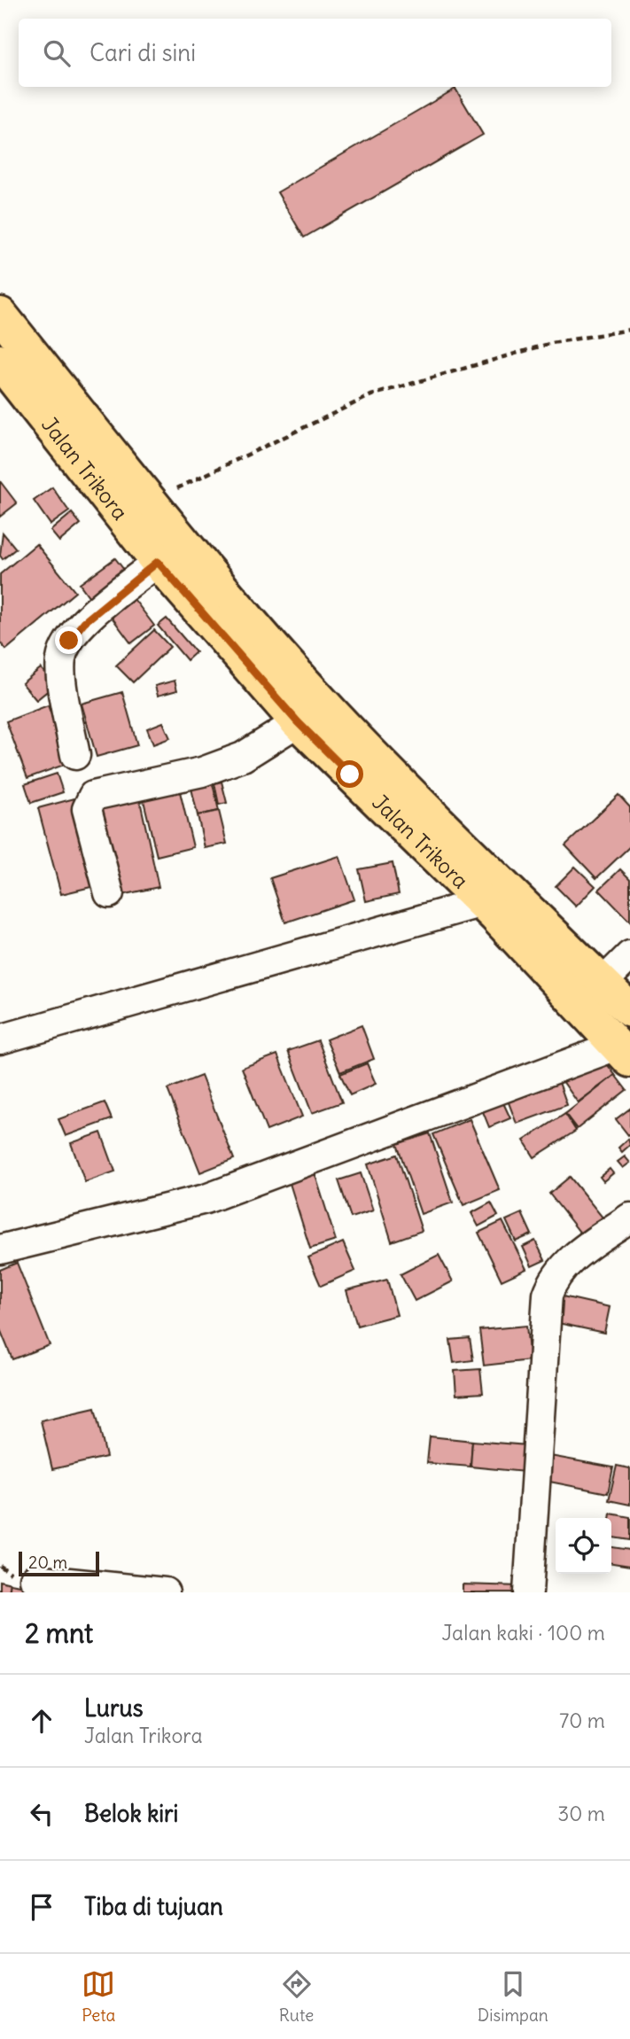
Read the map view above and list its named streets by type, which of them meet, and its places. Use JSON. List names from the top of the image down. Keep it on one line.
{"streets":{"main road":["Jalan Trikora"]},"scale_bar":"20 m","page":{"search":"Cari di sini","scale":"20 m","heading":["2 mnt","Jalan kaki · 100 m"],"list":[["Lurus","Jalan Trikora","70 m"],["Belok kiri","30 m"],"Tiba di tujuan"],"nav":["Peta","Rute","Disimpan"]}}
